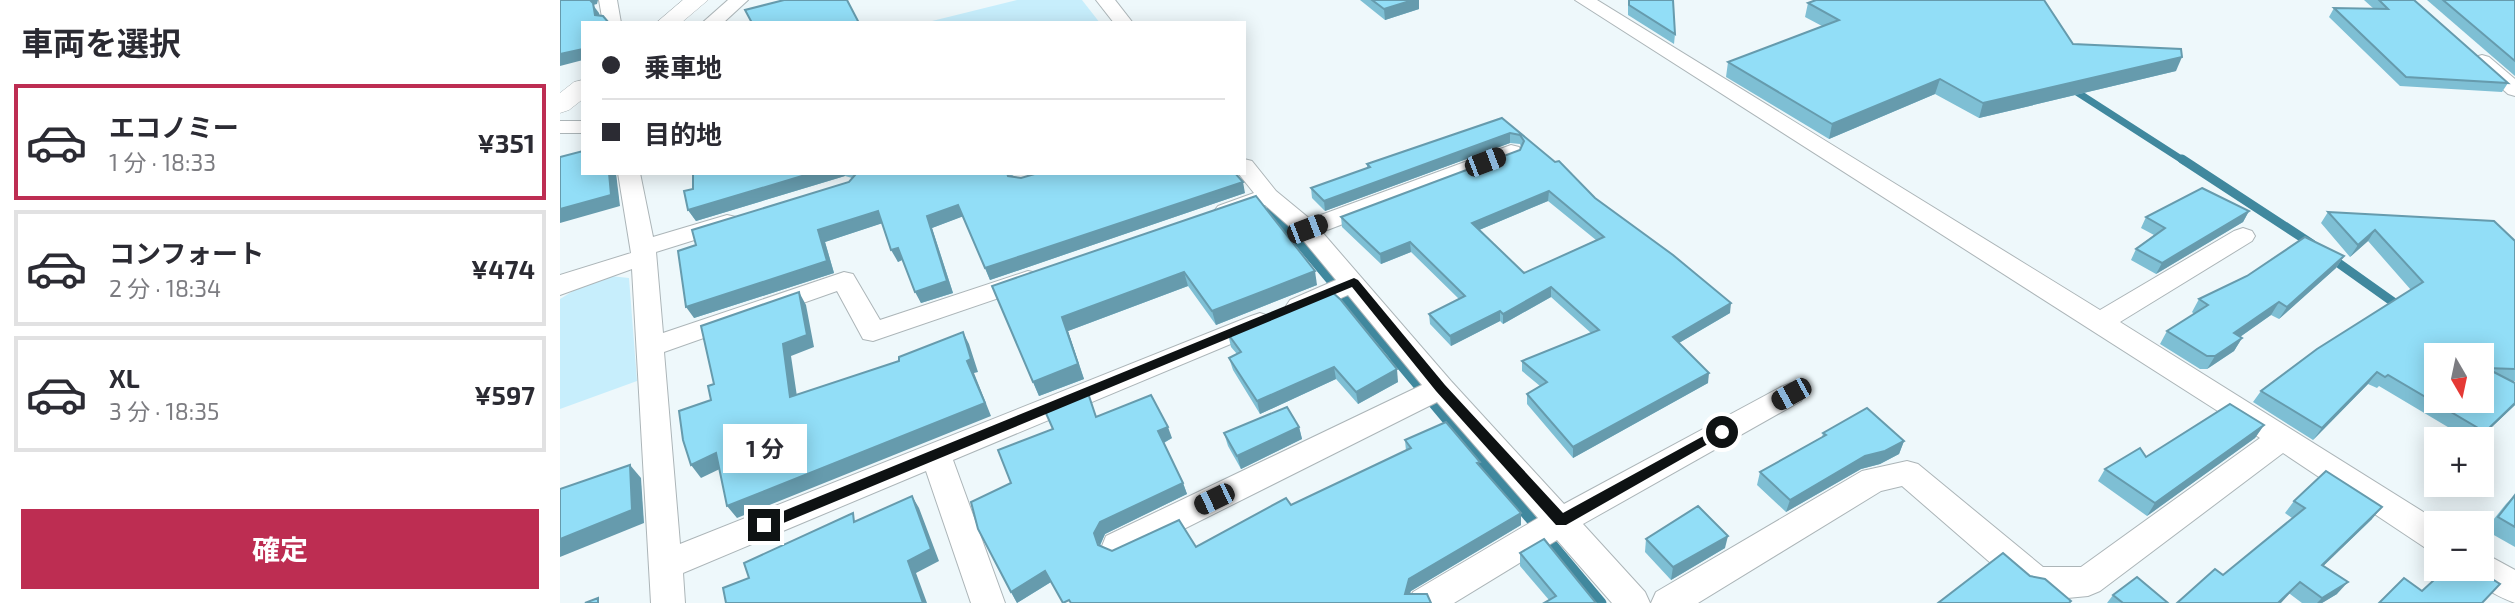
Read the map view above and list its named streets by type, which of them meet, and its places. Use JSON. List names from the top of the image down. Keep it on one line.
{"north":"bottom","page":{"heading":"車両を選択","banner":["乗車地","目的地"],"list":[{"name":"エコノミー","note":"1 分 · 18:33","value":"¥351"},{"name":"コンフォート","note":"2 分 · 18:34","value":"¥474"},{"name":"XL","note":"3 分 · 18:35","value":"¥597"}],"map_buttons":["+","−"],"bubble":"1 分","buttons":"確定"}}
